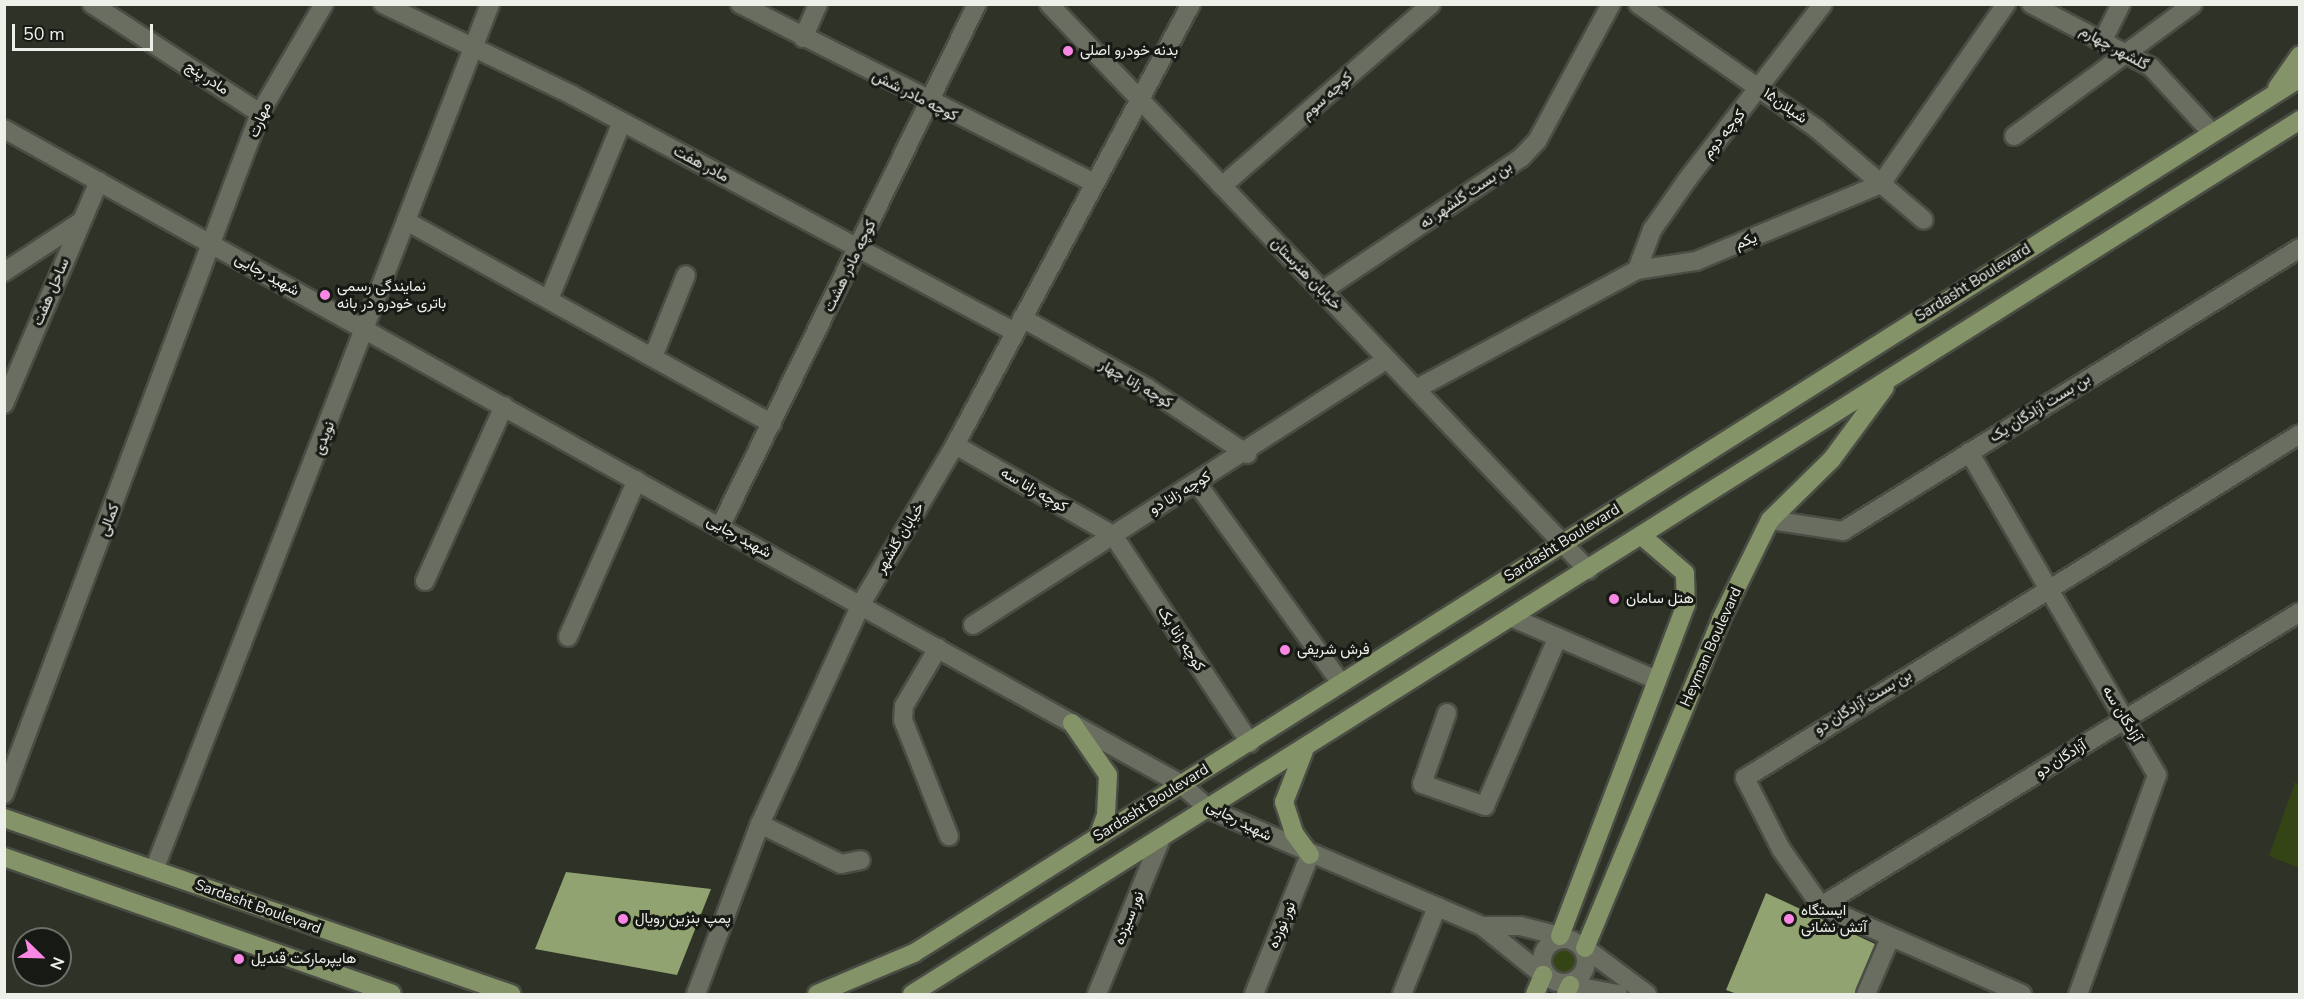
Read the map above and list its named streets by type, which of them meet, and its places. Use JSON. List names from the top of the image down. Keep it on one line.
{"streets":{"main road":["Sardasht Boulevard","Heyman Boulevard"],"street":["گلشهر چهارم","مادر پنج","کوچه مادر شش","کوچه سوم","شیلان۱۵","مهارت","کوچه دوم","مادر هفت","بن بست گلشهر نه","یکم","کوچه مادر هشت","خیابان هنرستان","شهید رجایی","ساحل هفت","کوچه زانا چهار","بن بست آزادگان یک","نویدی","کوچه زانا سه","کوچه زانا دو","کمالی","خیابان گلشهر","کوچه زانا یک","بن بست آزادگان دو","آزادگان سه","آزادگان دو","نور سیزده","نور نوزده"]},"crossings":[["گلشهر چهارم","Sardasht Boulevard"],["مادر پنج","مهارت"],["کوچه مادر شش","کوچه مادر هشت"],["کوچه مادر شش","خیابان گلشهر"],["کوچه سوم","خیابان هنرستان"],["شیلان۱۵","کوچه دوم"],["شیلان۱۵","یکم"],["مهارت","شهید رجایی"],["مهارت","کمالی"],["کوچه دوم","یکم"],["مادر هفت","کوچه مادر هشت"],["مادر هفت","کوچه زانا چهار"],["مادر هفت","نویدی"],["مادر هفت","خیابان گلشهر"],["بن بست گلشهر نه","خیابان هنرستان"],["یکم","خیابان هنرستان"],["کوچه مادر هشت","شهید رجایی"],["خیابان هنرستان","Sardasht Boulevard"],["خیابان هنرستان","کوچه زانا دو"],["خیابان هنرستان","خیابان گلشهر"],["شهید رجایی","Sardasht Boulevard"],["شهید رجایی","ساحل هفت"],["شهید رجایی","نویدی"],["شهید رجایی","کمالی"],["شهید رجایی","خیابان گلشهر"],["شهید رجایی","Heyman Boulevard"],["شهید رجایی","نور نوزده"],["Sardasht Boulevard","نویدی"],["Sardasht Boulevard","کوچه زانا یک"],["کوچه زانا چهار","کوچه زانا دو"],["کوچه زانا چهار","خیابان گلشهر"],["بن بست آزادگان یک","Heyman Boulevard"],["بن بست آزادگان یک","آزادگان سه"],["کوچه زانا سه","کوچه زانا دو"],["کوچه زانا سه","خیابان گلشهر"],["کوچه زانا سه","کوچه زانا یک"],["کوچه زانا دو","کوچه زانا یک"],["بن بست آزادگان دو","آزادگان سه"],["بن بست آزادگان دو","آزادگان دو"],["آزادگان سه","آزادگان دو"]],"places":["بدنه خودرو اصلی","نمایندگی رسمی باتری خودرو در بانه","هتل سامان","فرش شریفی","پمپ بنزین رویال","ایستگاه آتش نشانی","هایپرمارکت قندیل"],"scale_bar":"50 m","north":"bottom right"}
